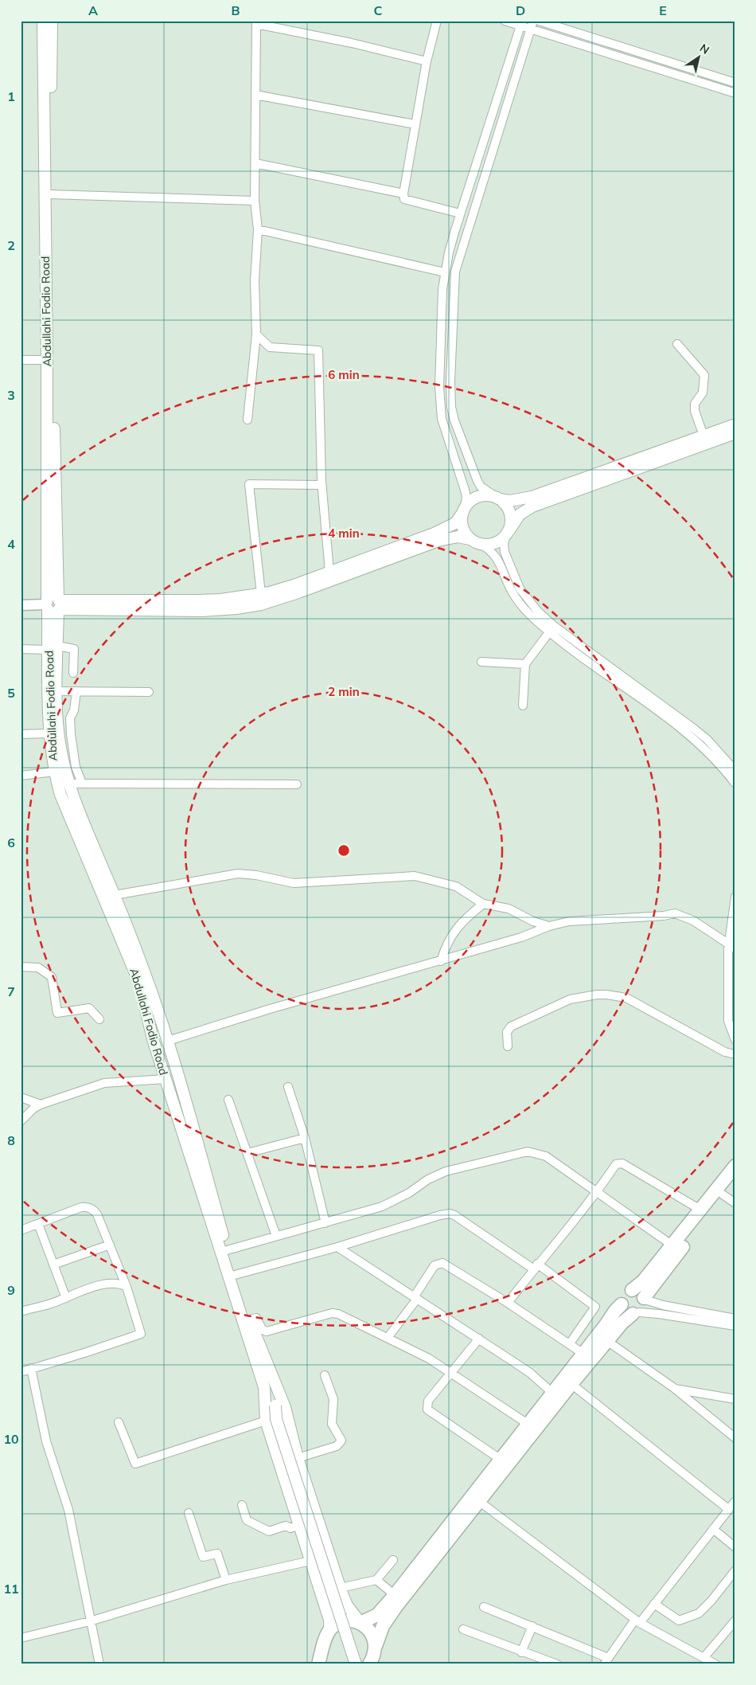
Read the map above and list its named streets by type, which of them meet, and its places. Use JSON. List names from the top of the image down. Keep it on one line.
{"streets":{"main road":["Abdullahi Fodio Road"]},"north":"top right","grid":{"columns":["A","B","C","D","E"],"rows":["1","2","3","4","5","6","7","8","9","10","11"]},"rings":["6 min","4 min","2 min"]}
